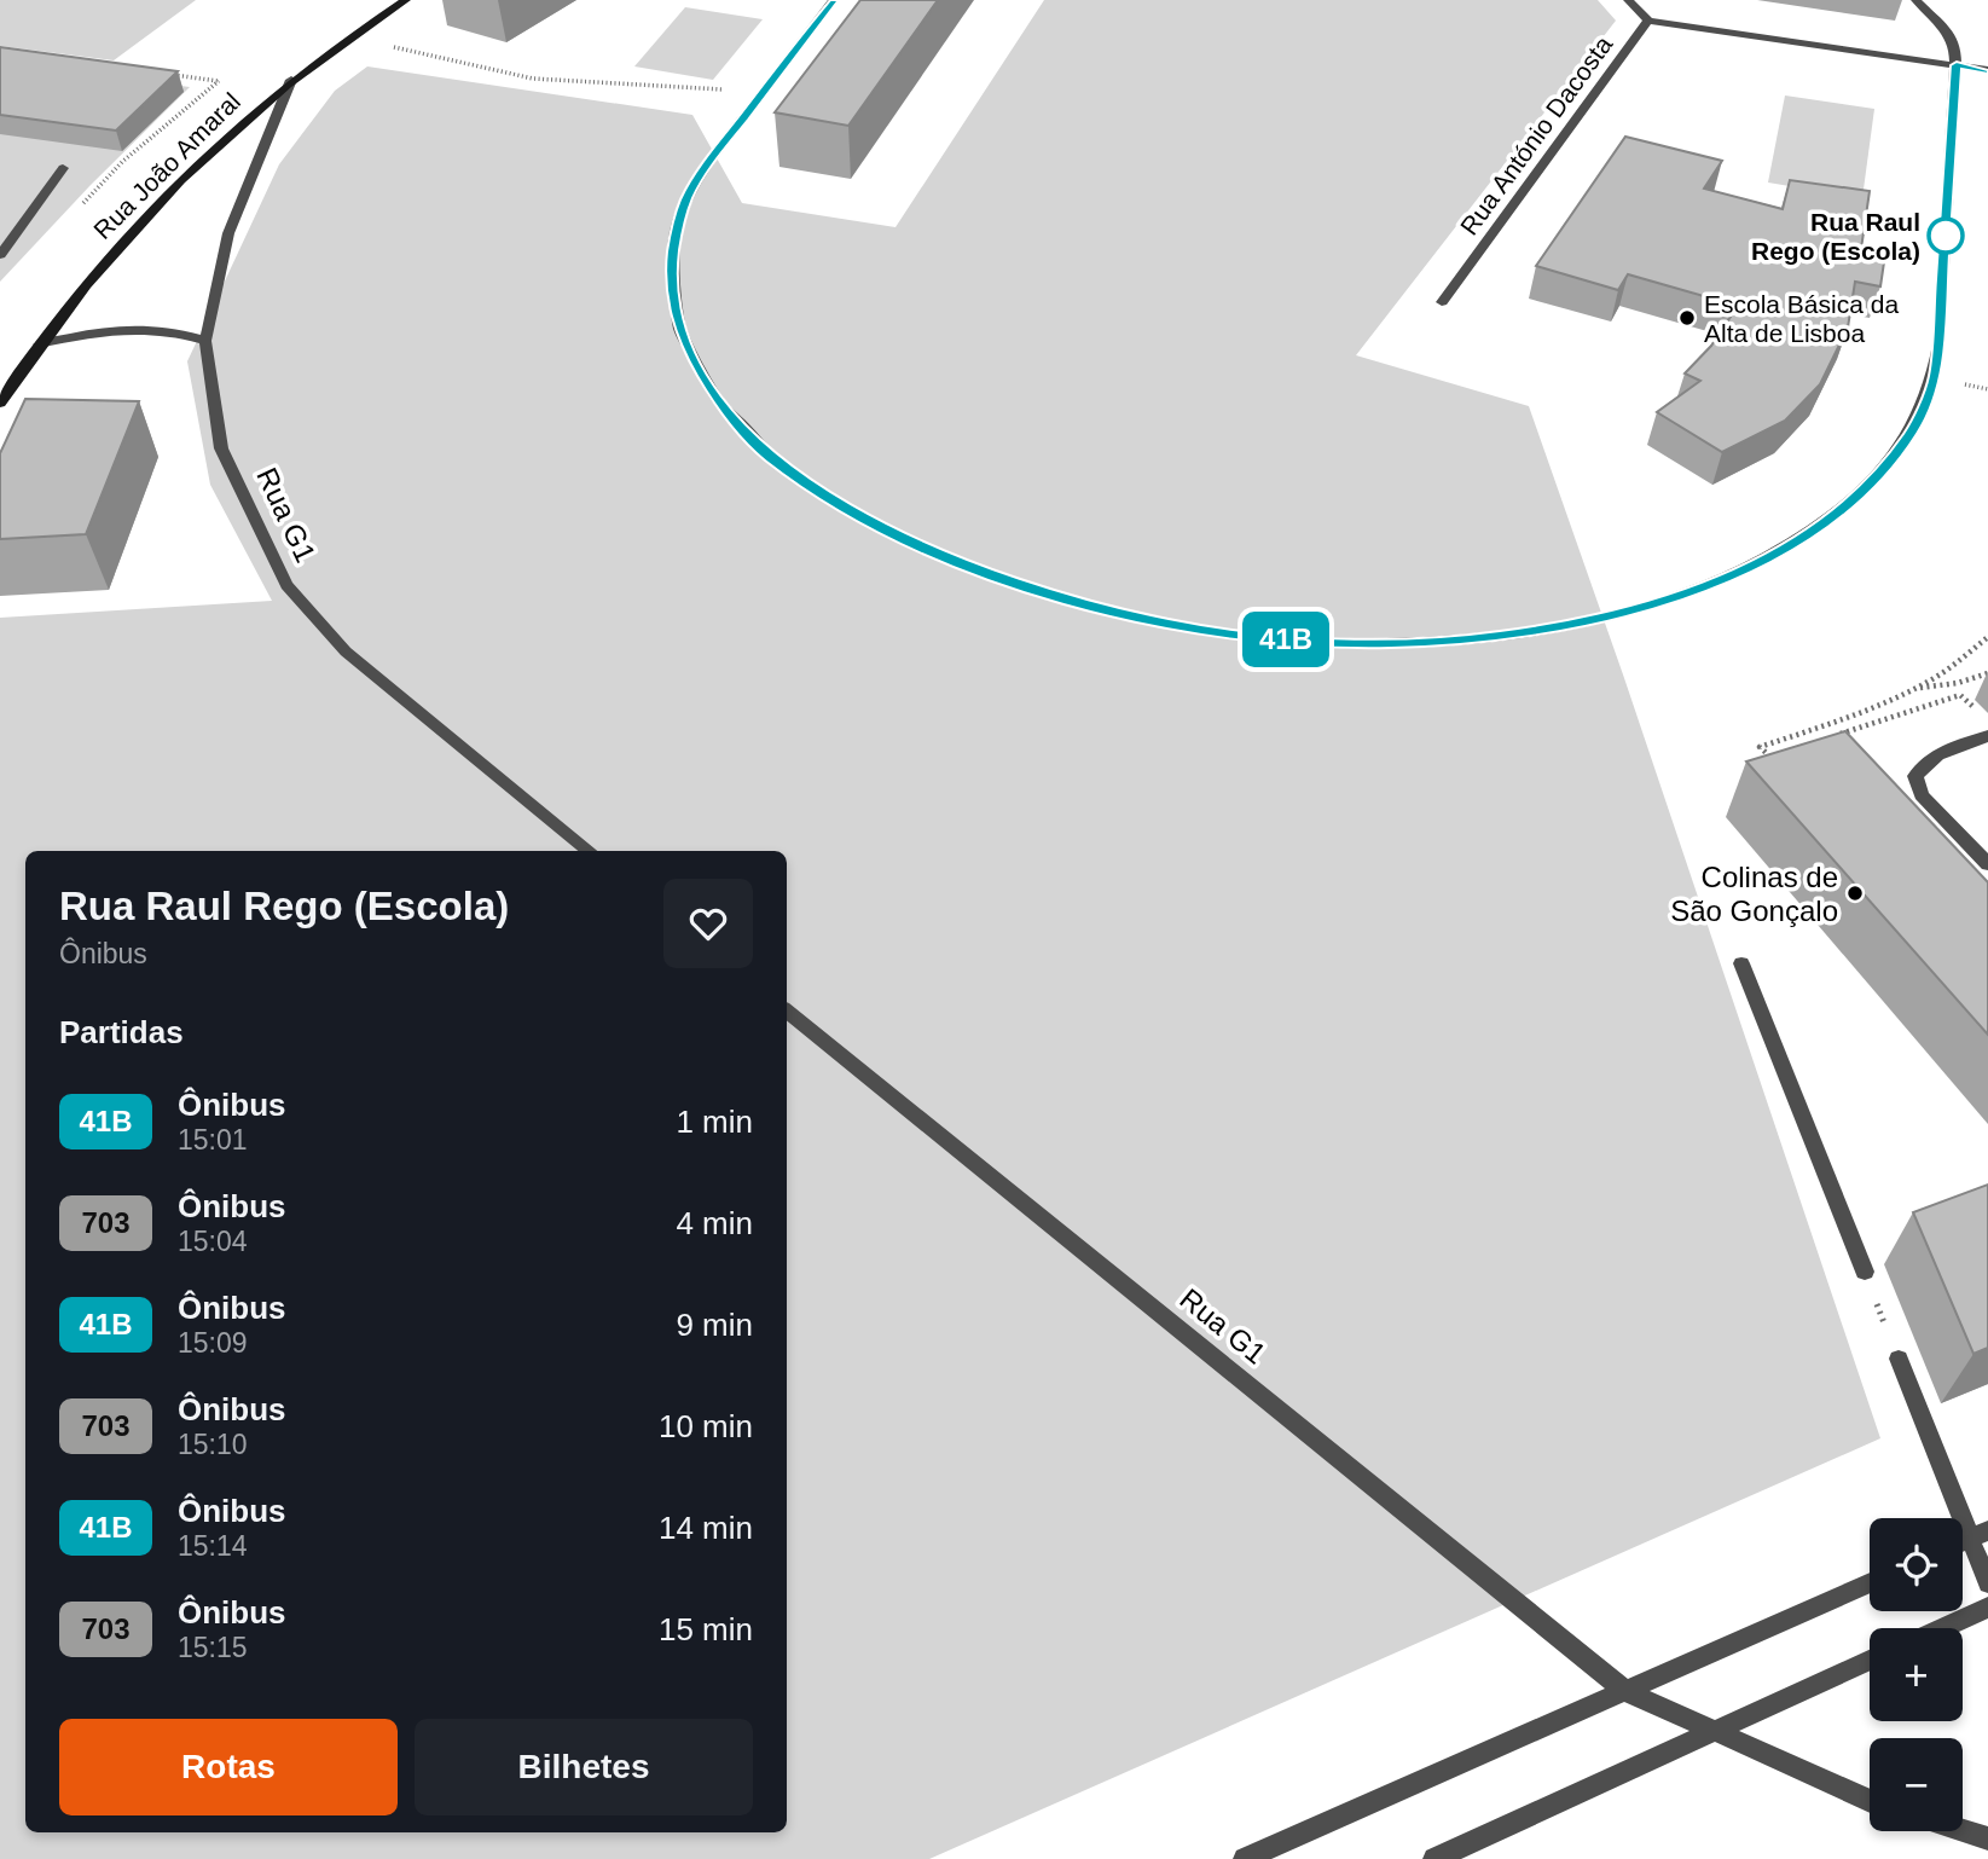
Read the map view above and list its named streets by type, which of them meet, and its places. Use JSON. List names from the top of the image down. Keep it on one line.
{"streets":{"street":["Rua António Dacosta","Rua João Amaral","Rua G1"]},"crossings":[["Rua João Amaral","Rua G1"]],"places":["Rua Raul Rego (Escola)","Escola Básica da Alta de Lisboa","Colinas de São Gonçalo"],"lines":["bus line 41B"],"page":{"on_map":"41B","heading":[["Rua Raul Rego (Escola)","Ônibus"],"Partidas"],"list":[{"mark":"41B","name":"Ônibus","note":"15:01","value":"1 min"},{"mark":"703","name":"Ônibus","note":"15:04","value":"4 min"},{"mark":"41B","name":"Ônibus","note":"15:09","value":"9 min"},{"mark":"703","name":"Ônibus","note":"15:10","value":"10 min"},{"mark":"41B","name":"Ônibus","note":"15:14","value":"14 min"},{"mark":"703","name":"Ônibus","note":"15:15","value":"15 min"}],"map_buttons":["+","−"],"buttons":["Rotas","Bilhetes"]}}
